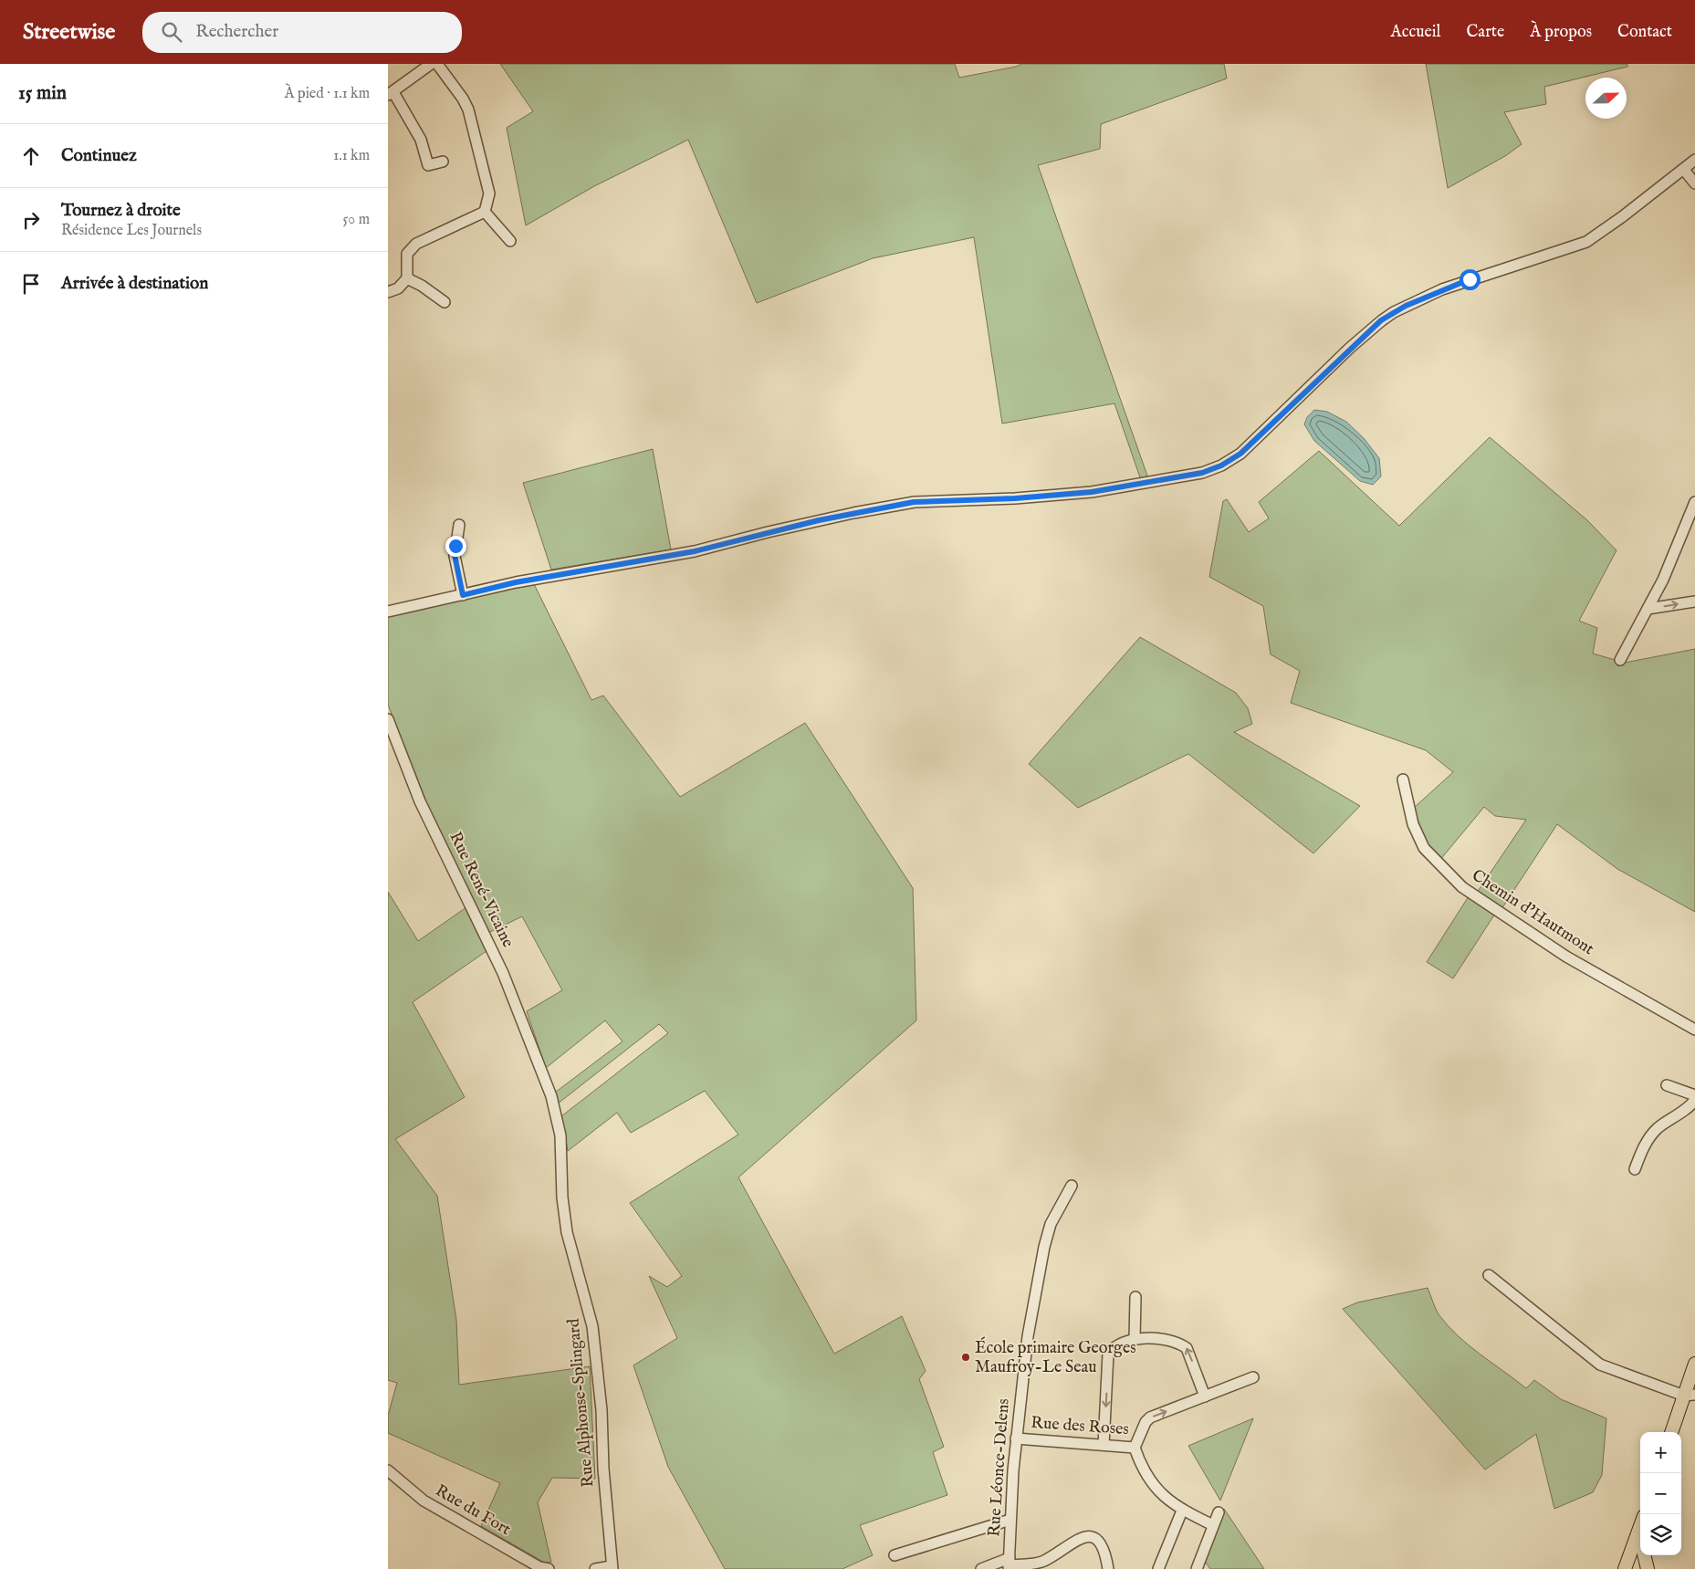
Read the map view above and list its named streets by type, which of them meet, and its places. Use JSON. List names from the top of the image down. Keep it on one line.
{"streets":{"street":["Rue René-Vicaine","Chemin d'Hautmont","Rue Alphonse-Splingard","Rue des Roses","Rue Léonce-Delens","Rue du Fort"]},"crossings":[["Rue René-Vicaine","Rue Alphonse-Splingard"],["Rue des Roses","Rue Léonce-Delens"]],"places":["École primaire Georges Maufroy-Le Seau"],"north":"right","page":{"header":"Streetwise","search":"Rechercher","nav":["Accueil","Carte","À propos","Contact"],"heading":["15 min","À pied · 1.1 km"],"list":[["Continuez","1.1 km"],["Tournez à droite","Résidence Les Journels","50 m"],"Arrivée à destination"],"map_buttons":["+","−"]}}
